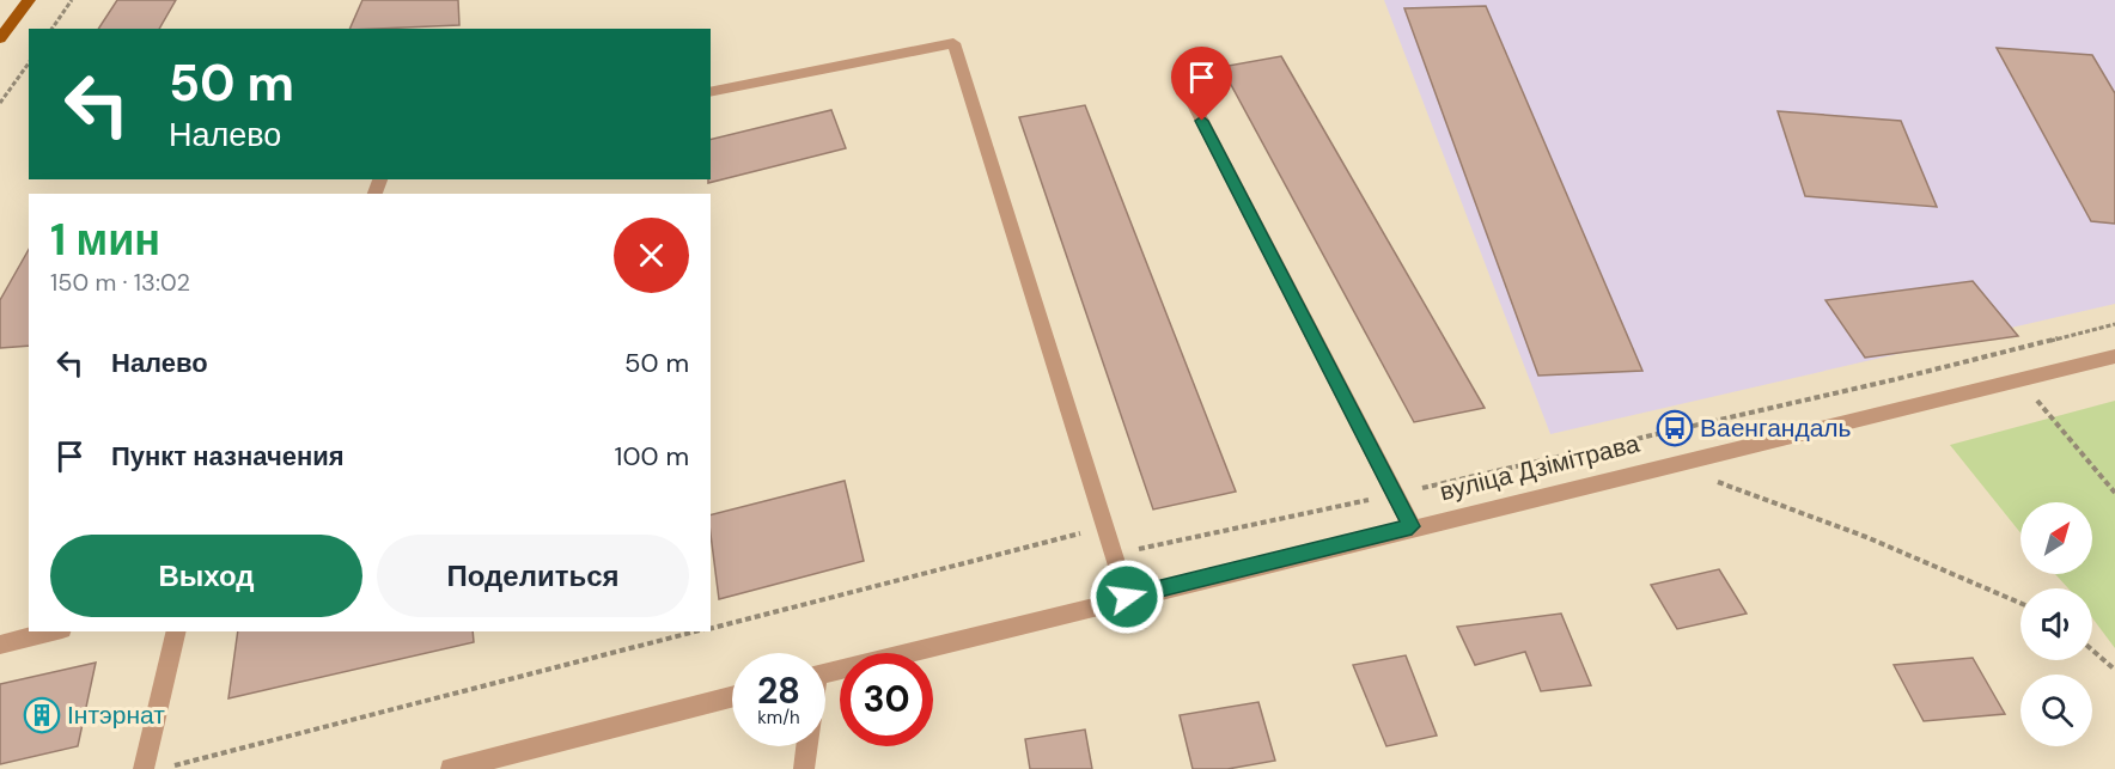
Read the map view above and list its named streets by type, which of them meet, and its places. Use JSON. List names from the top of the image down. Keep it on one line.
{"streets":{"street":["вуліца Дзімітрава"]},"places":{"bus stop":["Ваенгандаль"],"building":["Інтэрнат"]},"north":"top right","page":{"turn":["50 m","Налево"],"heading":["1 мин","150 m · 13:02"],"list":[{"name":"Налево","value":"50 m"},{"name":"Пункт назначения","value":"100 m"}],"buttons":["Выход","Поделиться"],"speed":"28 km/h","limit":"30"}}
